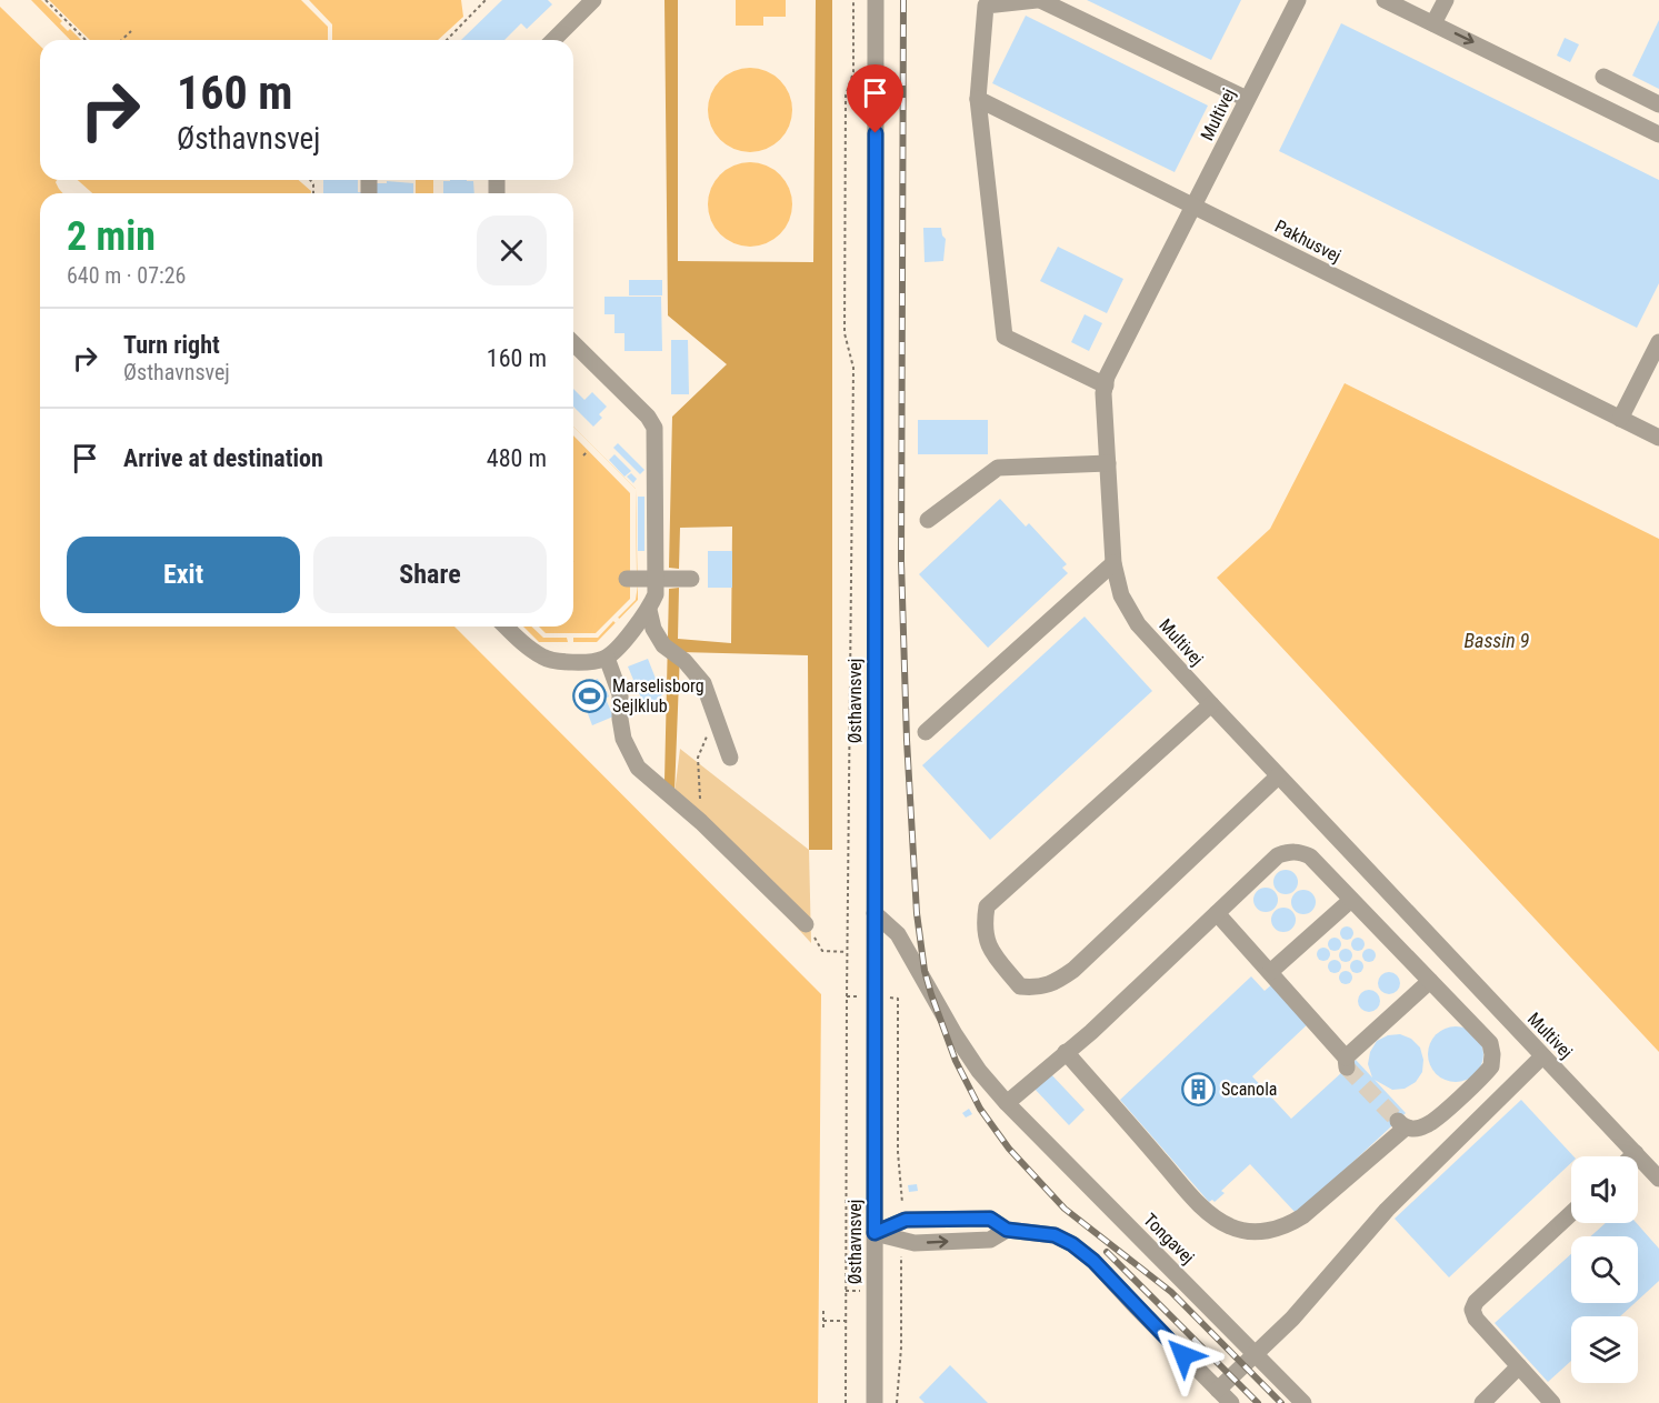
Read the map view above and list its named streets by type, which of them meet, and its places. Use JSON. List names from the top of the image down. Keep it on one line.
{"streets":{"street":["Multivej","Pakhusvej","Østhavnsvej","Tongavej"]},"crossings":[["Multivej","Pakhusvej"],["Østhavnsvej","Tongavej"]],"water":["Bassin 9"],"places":{"sports":["Marselisborg Sejlklub"],"building":["Scanola"]},"page":{"turn":["160 m","Østhavnsvej"],"heading":["2 min","640 m · 07:26"],"list":[{"name":"Turn right","note":"Østhavnsvej","value":"160 m"},{"name":"Arrive at destination","value":"480 m"}],"buttons":["Exit","Share"]}}
